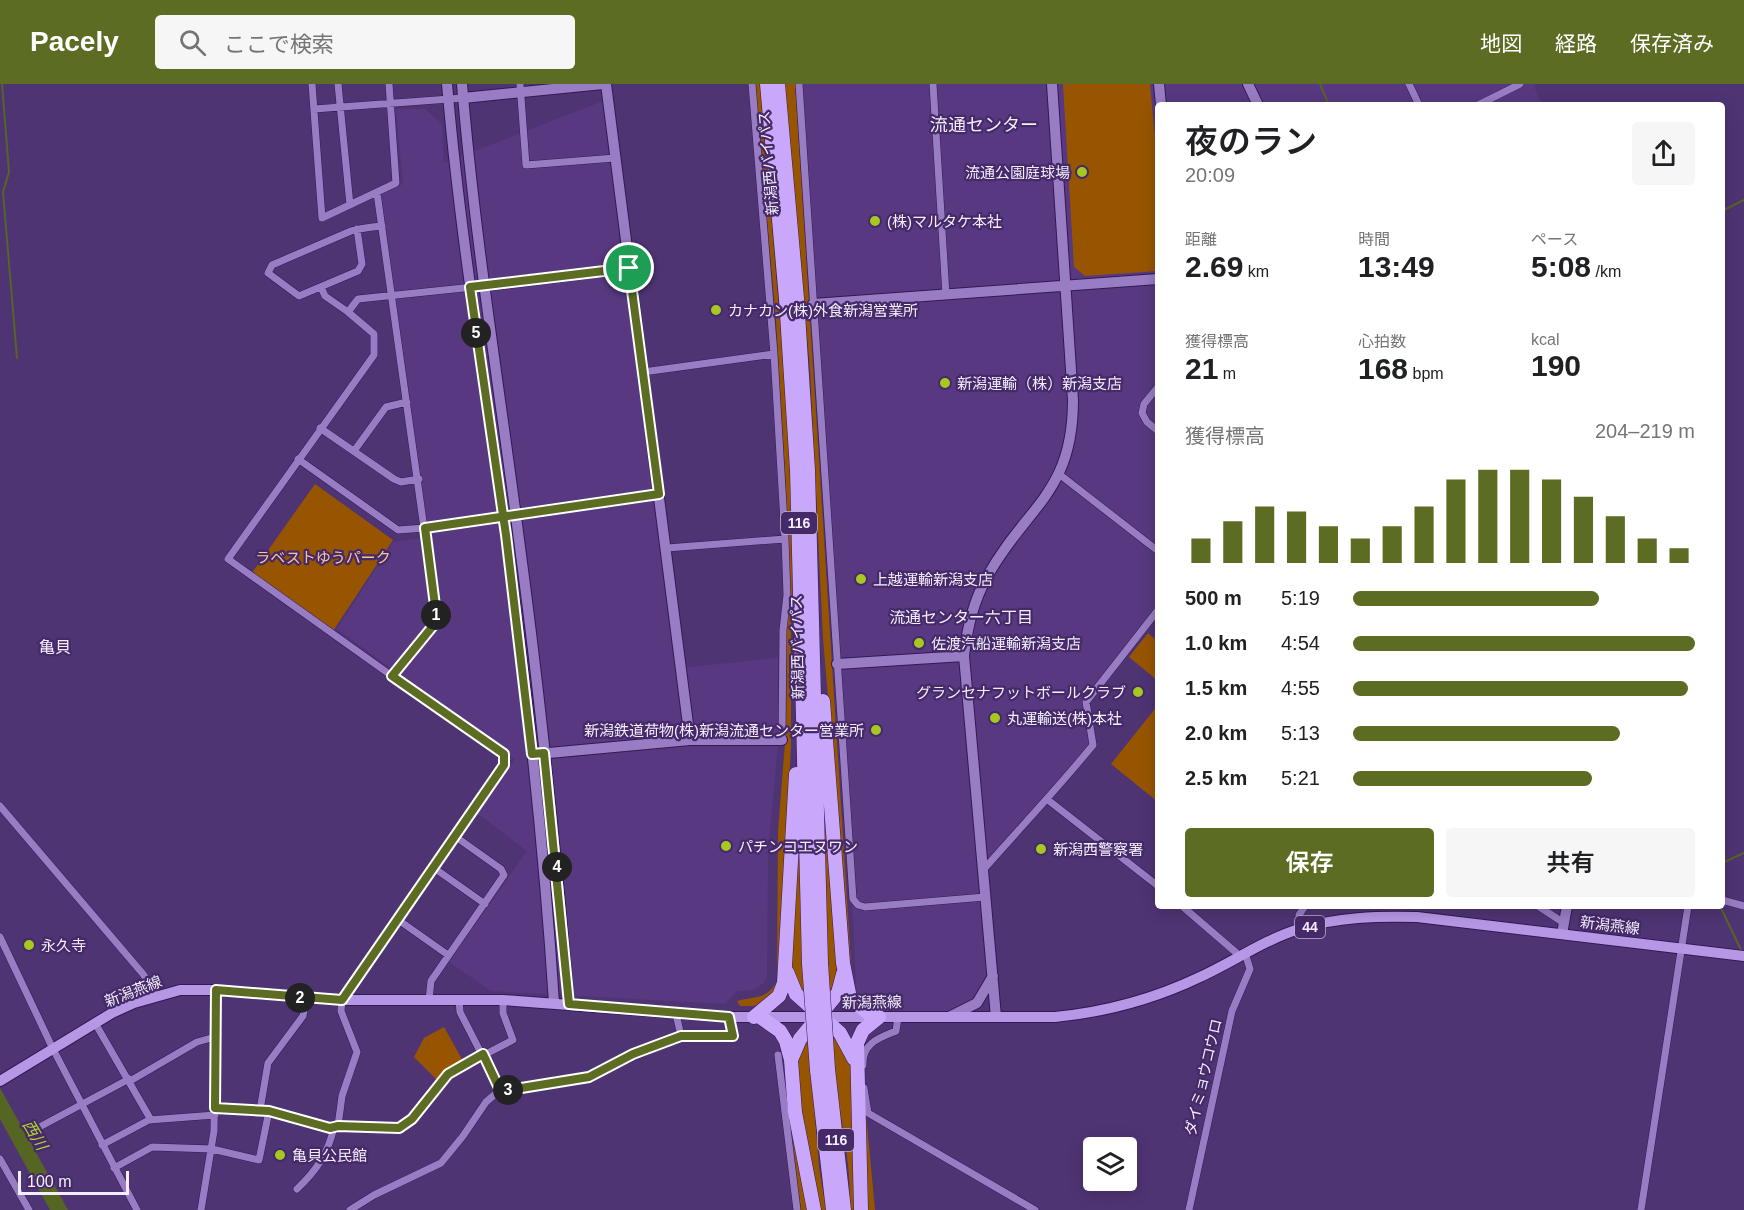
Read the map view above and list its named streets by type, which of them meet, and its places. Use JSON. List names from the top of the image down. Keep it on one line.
{"streets":{"highway":["新潟西バイパス","116"],"main road":["新潟燕線","44"],"street":["ダイミョウコウロ"]},"crossings":[["新潟燕線","ダイミョウコウロ"]],"districts":["流通センター","流通センター六丁目","亀貝"],"water":["西川"],"parks":["ラベストゆうパーク"],"places":["流通公園庭球場","(株)マルタケ本社","カナカン(株)外食新潟営業所","新潟運輸（株）新潟支店","上越運輸新潟支店","佐渡汽船運輸新潟支店","グランセナフットボールクラブ","丸運輸送(株)本社","新潟鉄道荷物(株)新潟流通センター営業所","パチンコエヌワン","新潟西警察署","永久寺","亀貝公民館"],"scale_bar":"100 m","page":{"header":"Pacely","search":"ここで検索","nav":["地図","経路","保存済み"],"heading":["夜のラン","20:09"],"stats":[["距離","2.69 km"],["時間","13:49"],["ペース","5:08 /km"],["獲得標高","21 m"],["心拍数","168 bpm"],["kcal","190"]],"pins":["5","1","4","2","3"],"chart":["獲得標高","204–219 m"],"list":[{"name":"500 m","note":"5:19"},{"name":"1.0 km","note":"4:54"},{"name":"1.5 km","note":"4:55"},{"name":"2.0 km","note":"5:13"},{"name":"2.5 km","note":"5:21"}],"buttons":["保存","共有"],"scale":"100 m"}}
